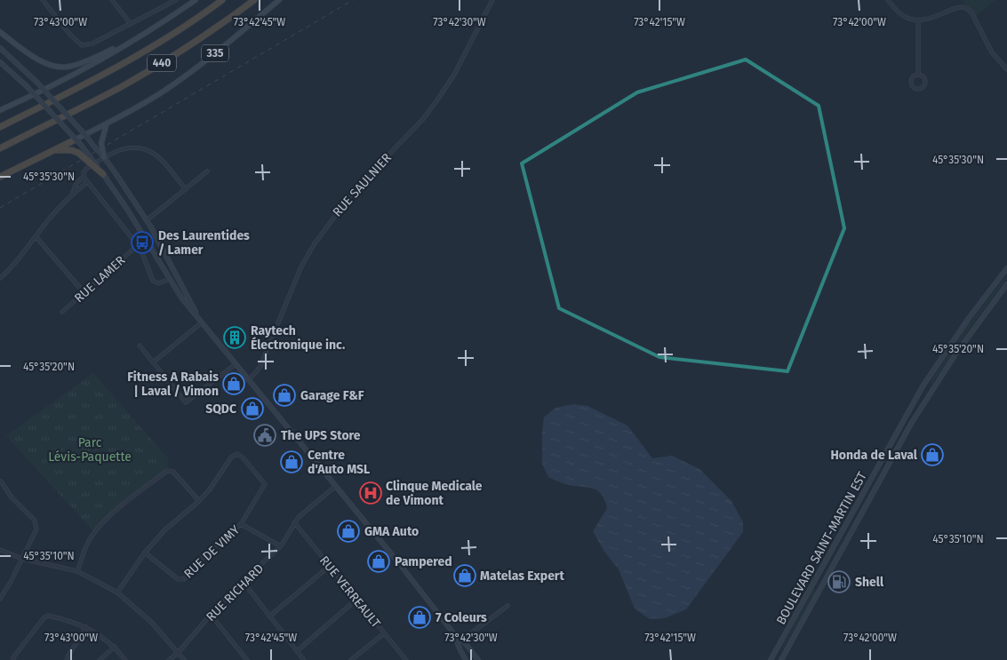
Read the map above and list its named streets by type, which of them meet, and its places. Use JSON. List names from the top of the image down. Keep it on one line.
{"streets":{"highway":["440"],"main road":["335","BOULEVARD SAINT-MARTIN EST"],"street":["RUE SAULNIER","RUE LAMER","RUE DE VIMY","RUE VERREAULT","RUE RICHARD"]},"crossings":[["RUE VERREAULT","RUE RICHARD"]],"parks":["Parc Lévis-Paquette"],"places":{"bus stop":["Des Laurentides / Lamer"],"building":["Raytech Électronique inc."],"shop":["Fitness A Rabais | Laval / Vimon","Garage F&F","SQDC","Honda de Laval","Centre d'Auto MSL","GMA Auto","Pampered","Matelas Expert","7 Coleurs"],"public building":["The UPS Store"],"hospital":["Clinque Medicale de Vimont"],"fuel station":["Shell"]},"coordinates":["73°43'00\"W","73°42'45\"W","73°42'30\"W","73°42'15\"W","73°42'00\"W","45°35'30\"N","45°35'20\"N","45°35'10\"N"]}
